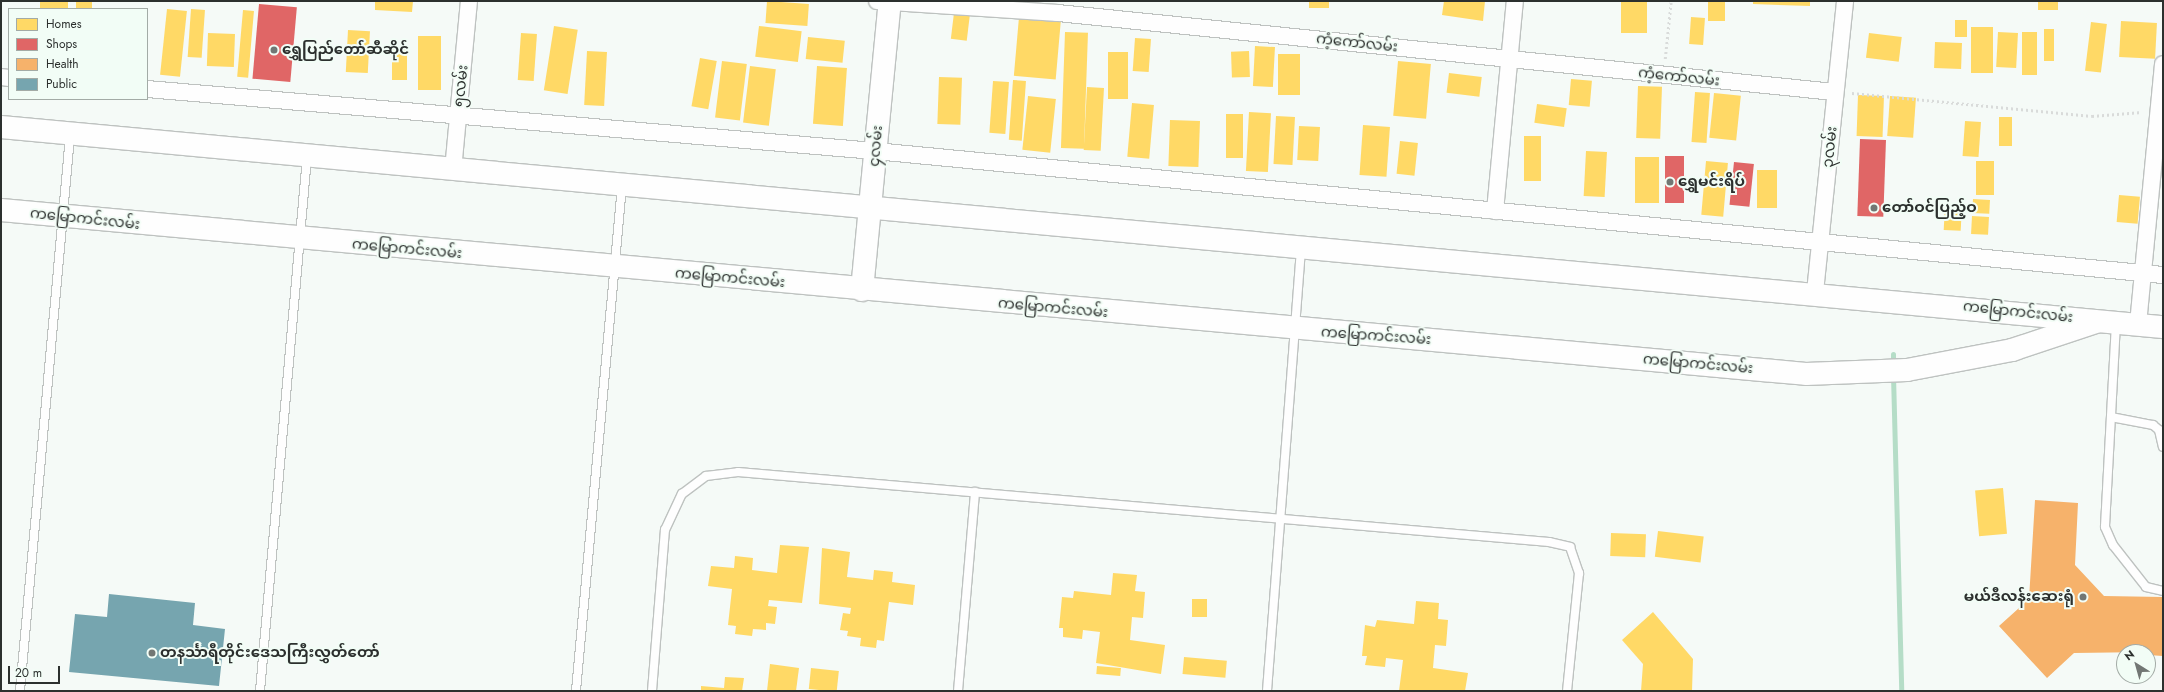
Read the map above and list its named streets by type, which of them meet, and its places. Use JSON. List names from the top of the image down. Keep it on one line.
{"streets":{"main road":["၄လမ်း","ကမြောကင်းလမ်း"],"street":["ကံ့ကော်လမ်း","၅လမ်း","၃လမ်း"]},"crossings":[["ကံ့ကော်လမ်း","၄လမ်း"],["ကံ့ကော်လမ်း","၃လမ်း"],["၅လမ်း","ကမြောကင်းလမ်း"],["၄လမ်း","ကမြောကင်းလမ်း"],["၃လမ်း","ကမြောကင်းလမ်း"]],"places":["ရွှေပြည်တော်ဆီဆိုင်","ရွှေမင်းရိပ်","တော်ဝင်ပြည့်ဝ","မယ်ဒီလန်းဆေးရုံ","တနင်္သာရီတိုင်းဒေသကြီးလွှတ်တော်"],"legend":["Homes","Shops","Health","Public"],"scale_bar":"20 m","north":"top left"}
